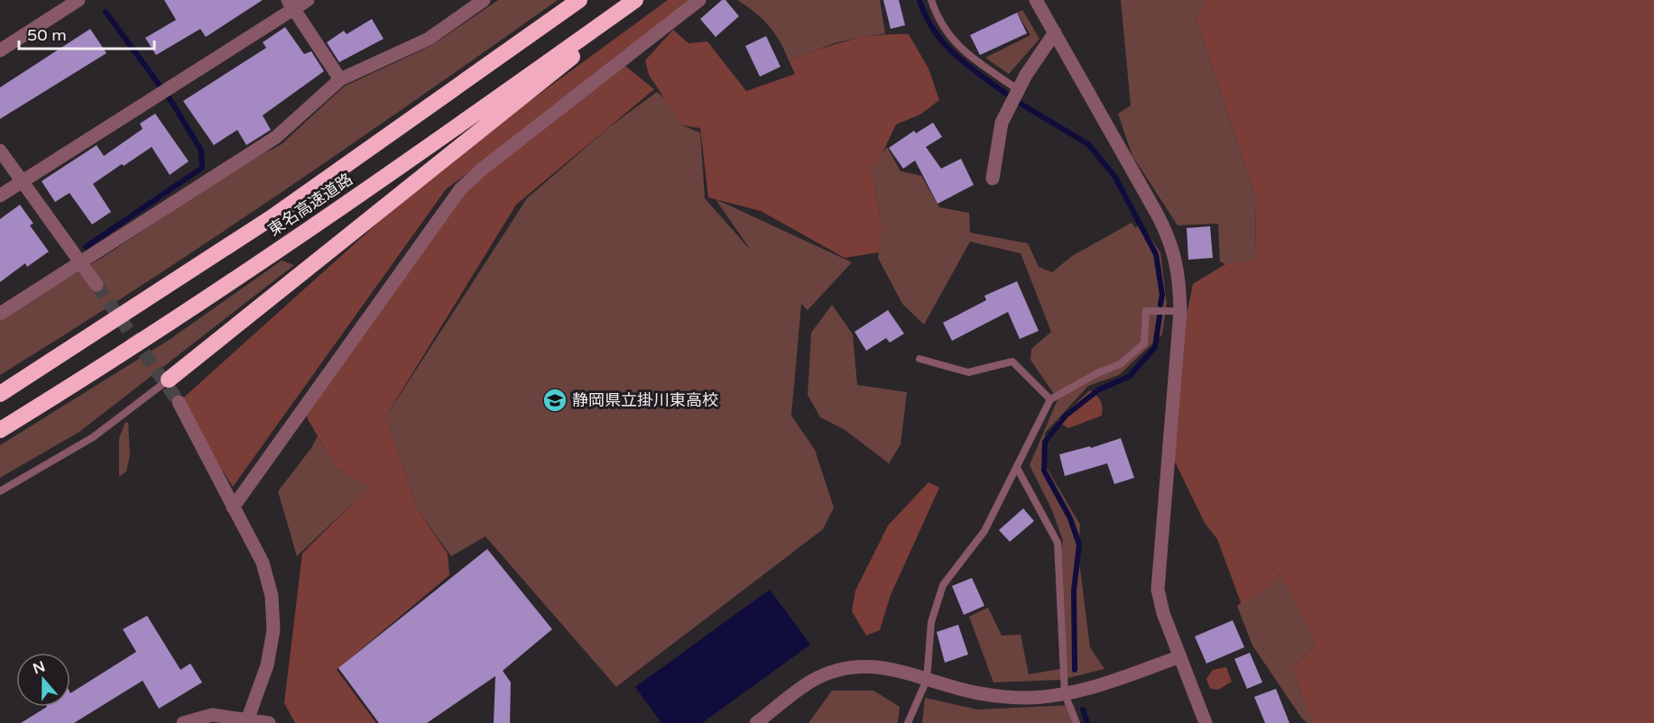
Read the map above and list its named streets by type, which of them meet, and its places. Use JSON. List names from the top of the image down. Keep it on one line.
{"streets":{"highway":["東名高速道路"]},"places":{"school or university":["静岡県立掛川東高校"]},"scale_bar":"50 m","north":"top"}
